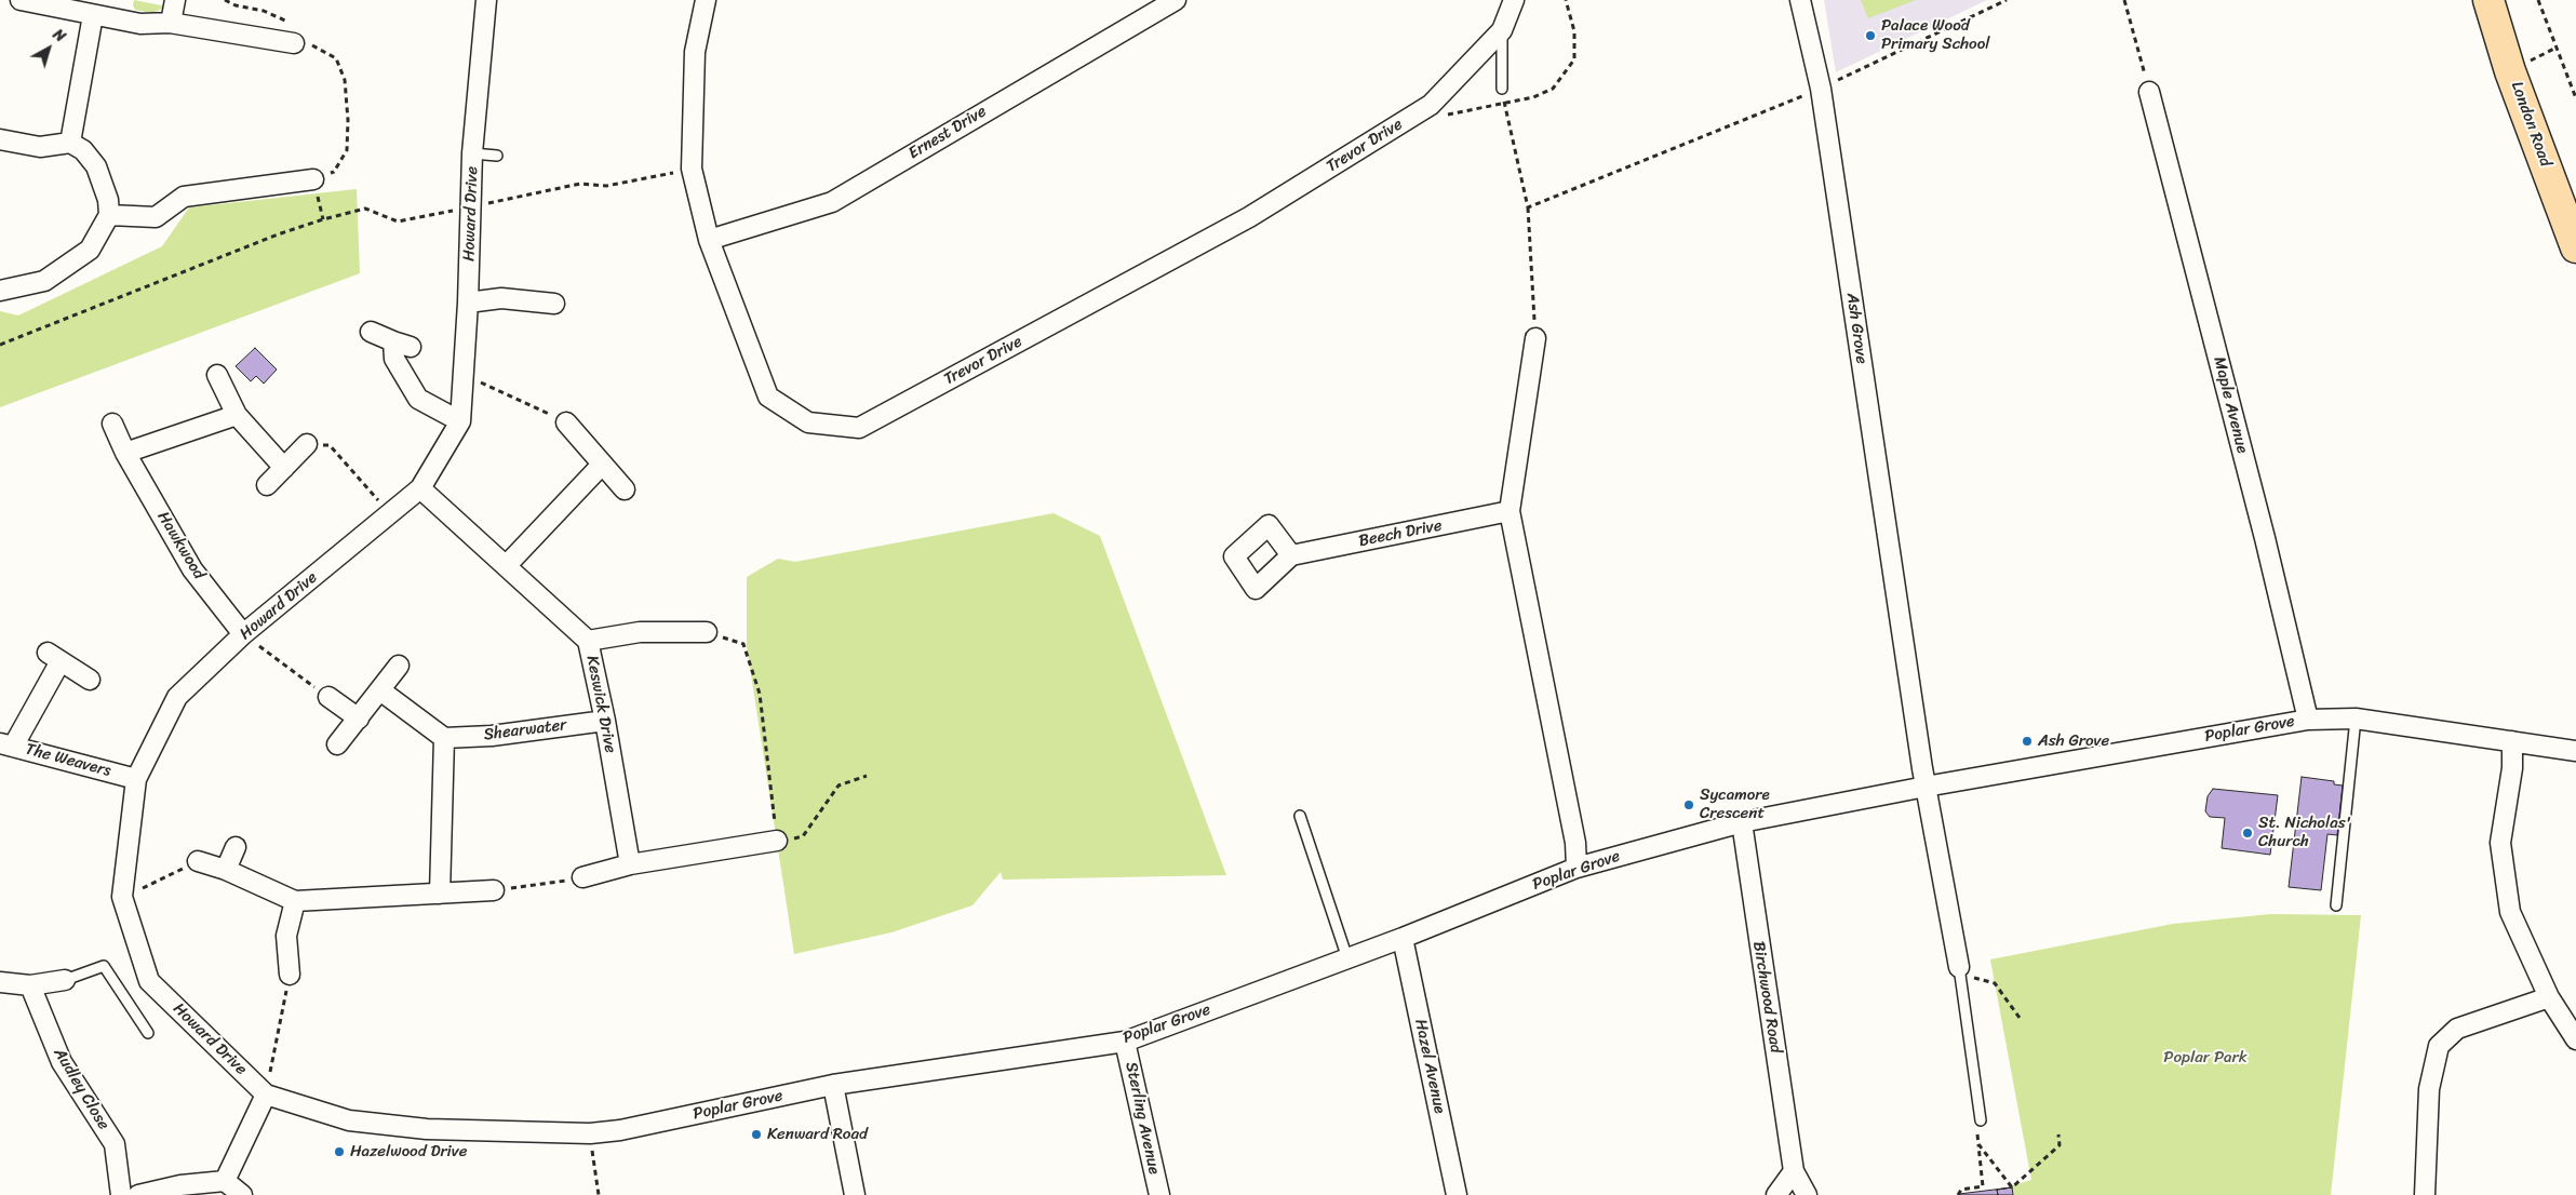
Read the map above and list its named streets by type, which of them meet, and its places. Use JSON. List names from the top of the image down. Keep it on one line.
{"streets":{"main road":["London Road"],"street":["Ernest Drive","Trevor Drive","Howard Drive","Ash Grove","Maple Avenue","Beech Drive","Hawkwood","Keswick Drive","Poplar Grove","Shearwater","The Weavers","Birchwood Road","Hazel Avenue","Audley Close","Sterling Avenue"]},"crossings":[["Ernest Drive","Trevor Drive"],["Howard Drive","Hawkwood"],["Howard Drive","Keswick Drive"],["Howard Drive","Poplar Grove"],["Howard Drive","The Weavers"],["Ash Grove","Poplar Grove"],["Maple Avenue","Poplar Grove"],["Keswick Drive","Shearwater"],["Poplar Grove","Birchwood Road"],["Poplar Grove","Hazel Avenue"],["Poplar Grove","Sterling Avenue"]],"parks":["Poplar Park"],"places":["Palace Wood Primary School","Ash Grove","Sycamore Crescent","St. Nicholas' Church","Kenward Road","Hazelwood Drive"],"north":"top right"}
